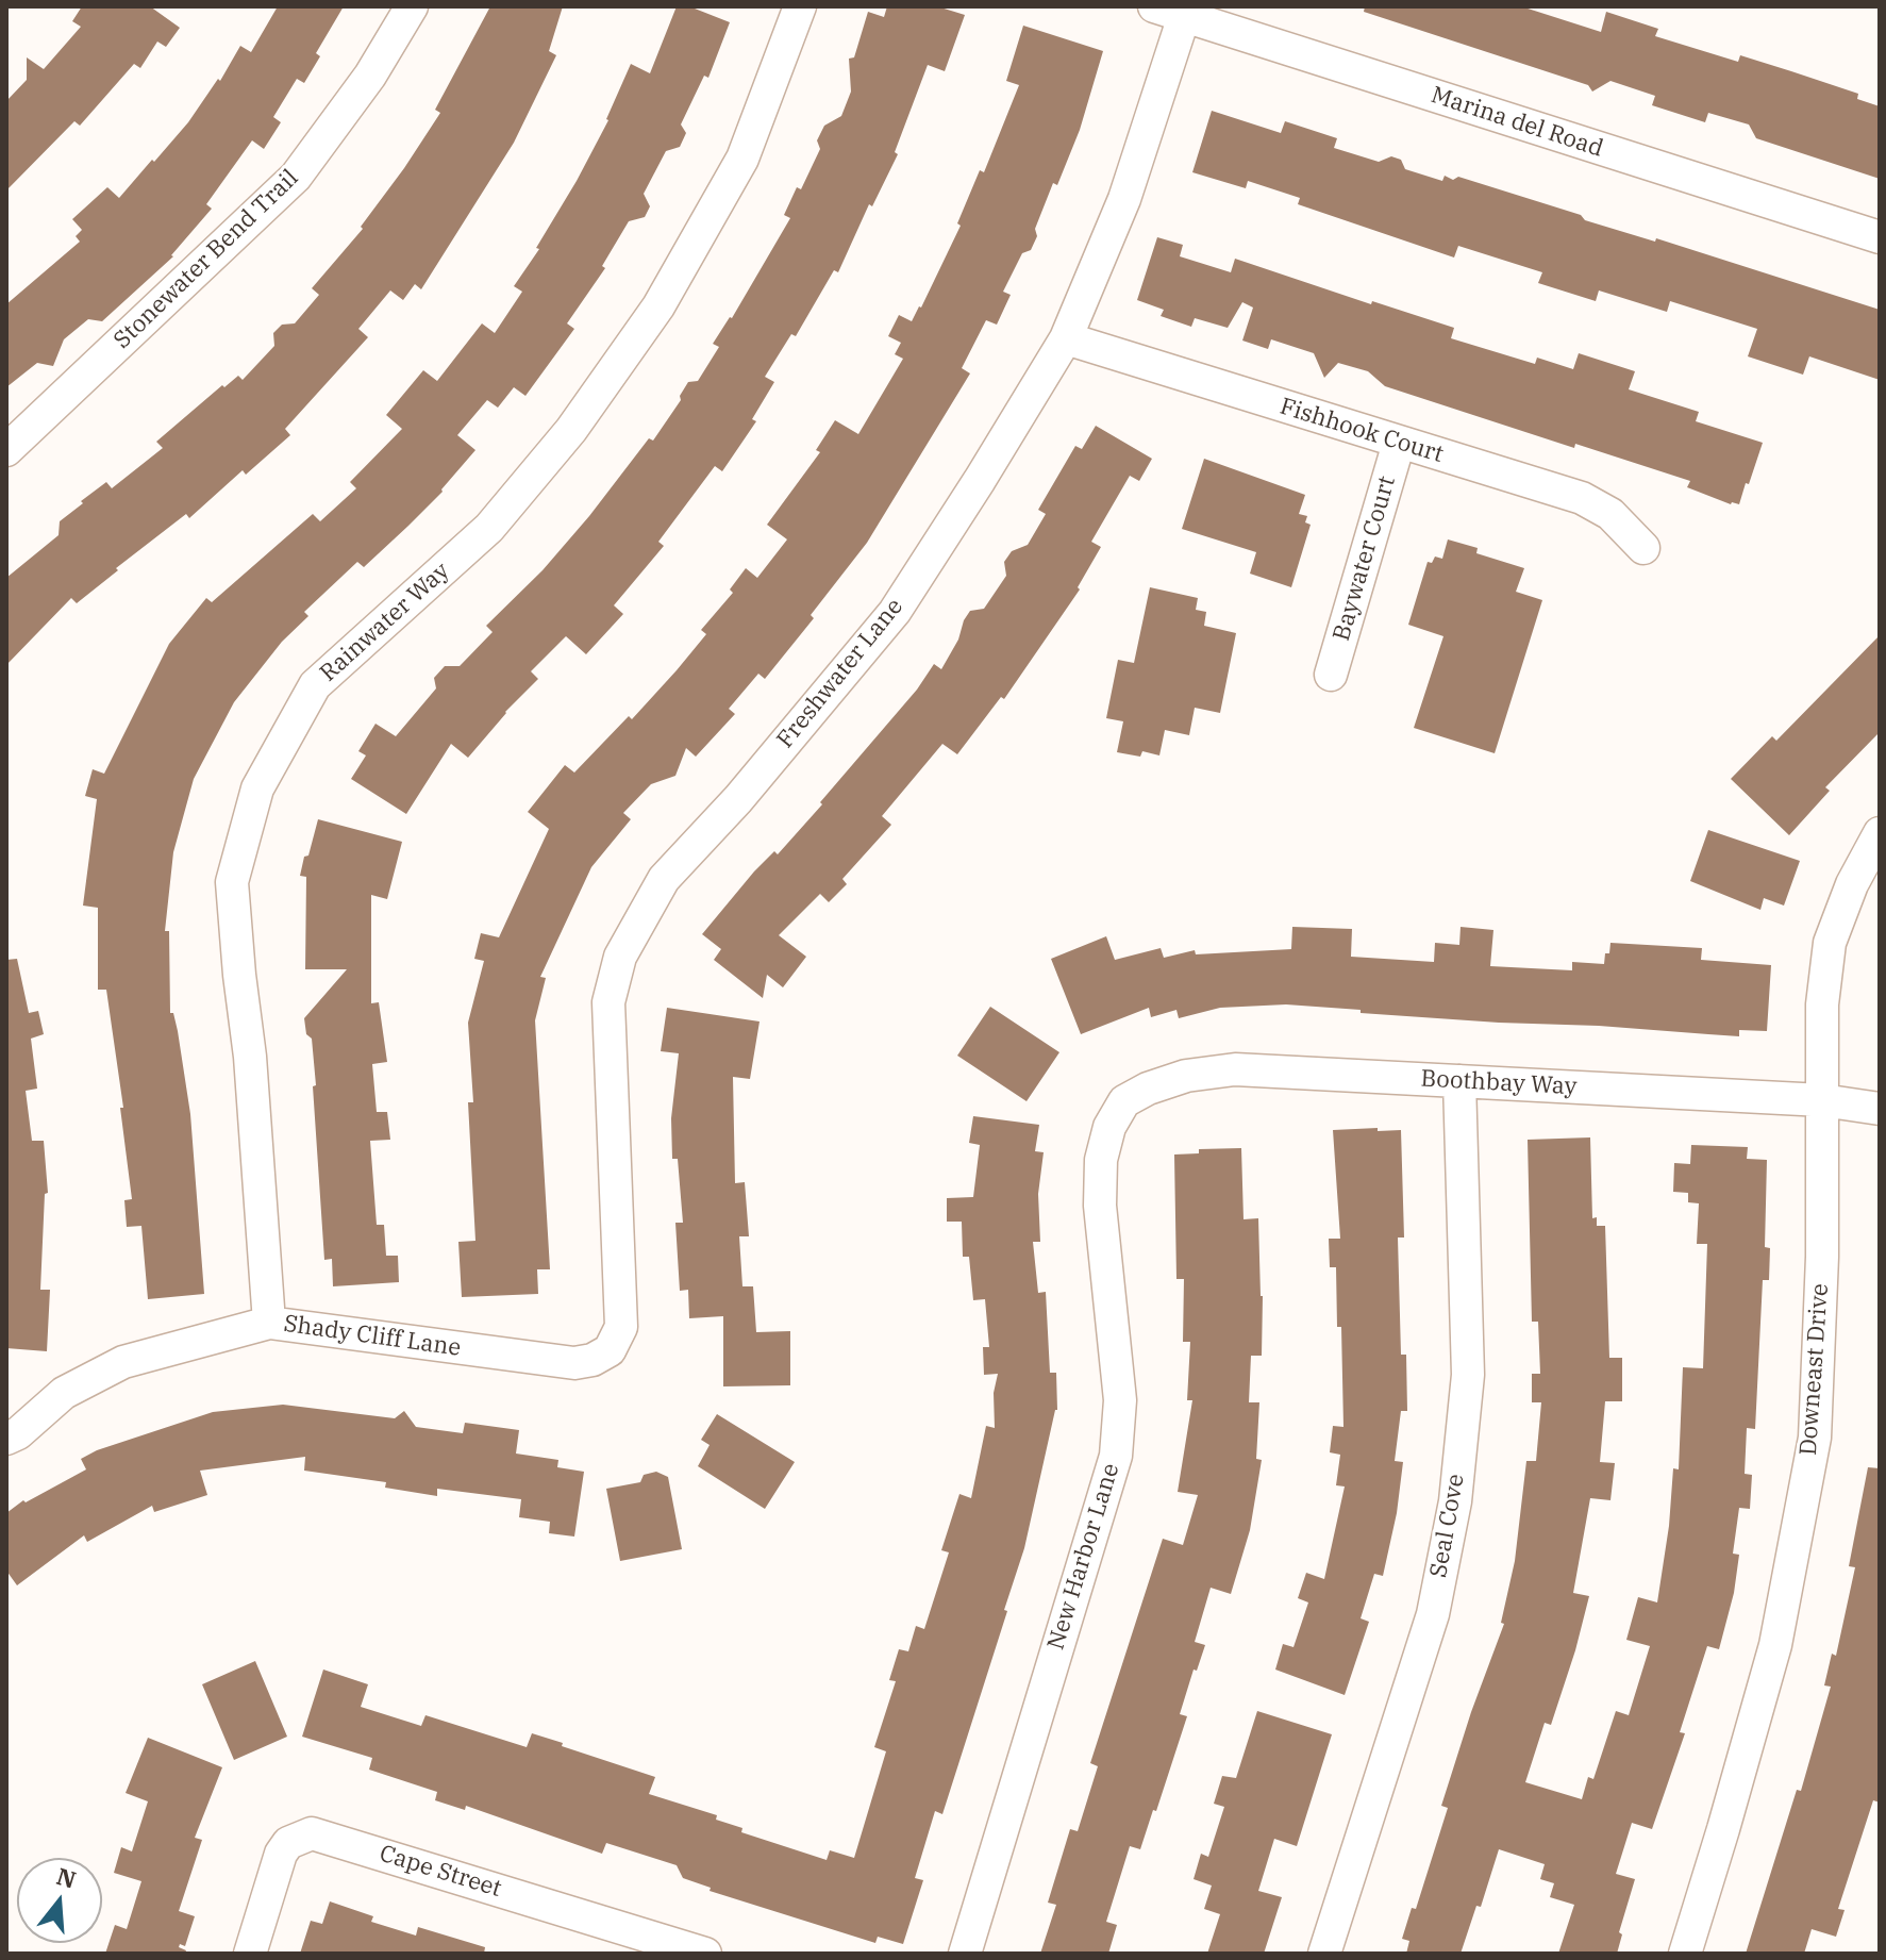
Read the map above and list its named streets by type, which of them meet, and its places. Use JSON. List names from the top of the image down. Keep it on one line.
{"streets":{"street":["Marina del Road","Stonewater Bend Trail","Fishhook Court","Baywater Court","Rainwater Way","Freshwater Lane","Boothbay Way","Shady Cliff Lane","Downeast Drive","Seal Cove","New Harbor Lane","Cape Street"]},"crossings":[["Marina del Road","Freshwater Lane"],["Fishhook Court","Baywater Court"],["Fishhook Court","Freshwater Lane"],["Rainwater Way","Shady Cliff Lane"],["Freshwater Lane","Shady Cliff Lane"],["Boothbay Way","Downeast Drive"],["Boothbay Way","Seal Cove"],["Boothbay Way","New Harbor Lane"]],"north":"top"}
